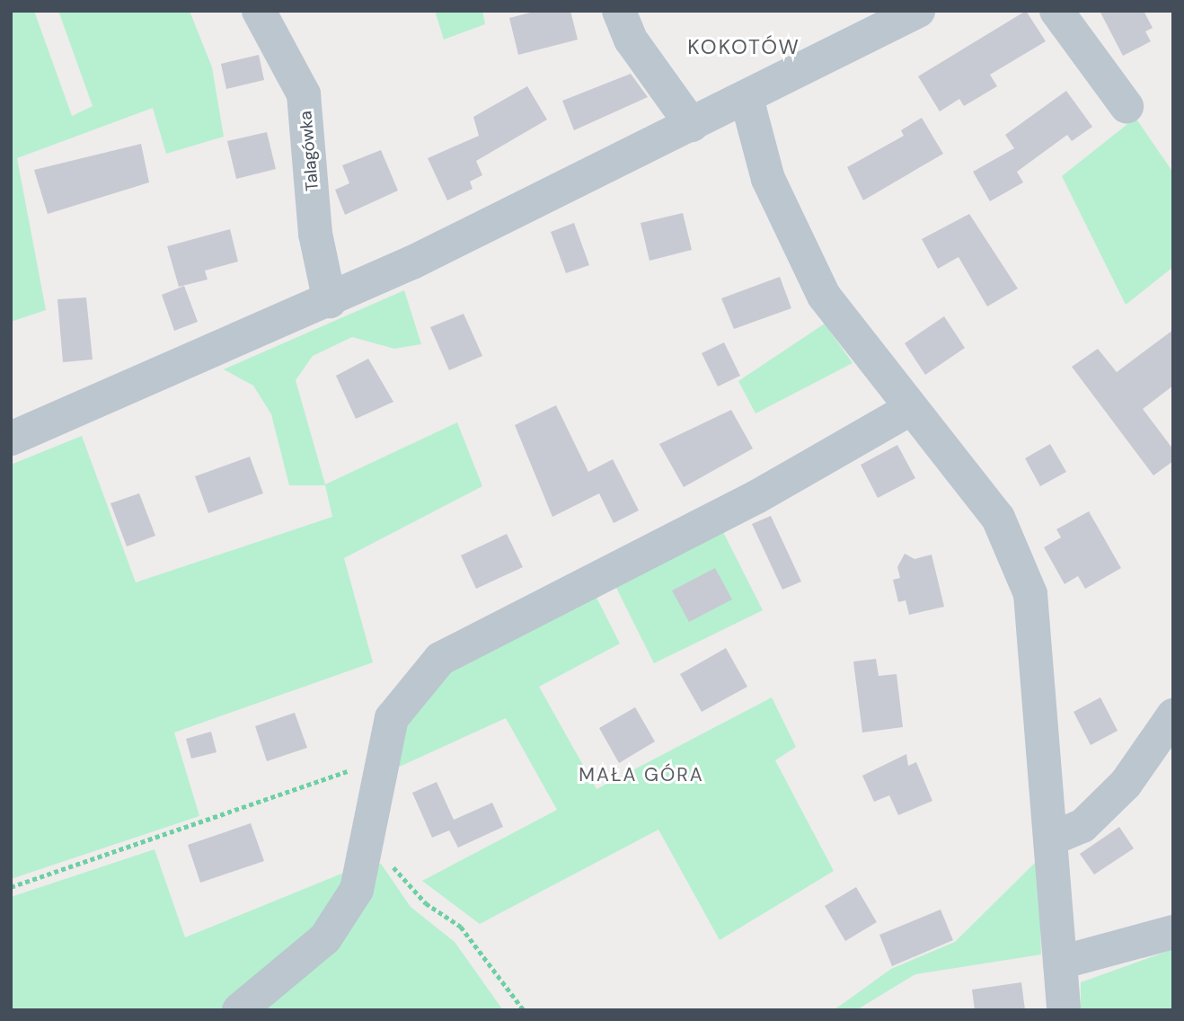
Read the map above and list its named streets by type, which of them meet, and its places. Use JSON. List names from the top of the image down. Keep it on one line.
{"streets":{"street":["Talagówka"]},"districts":["KOKOTÓW","MAŁA GÓRA"]}
